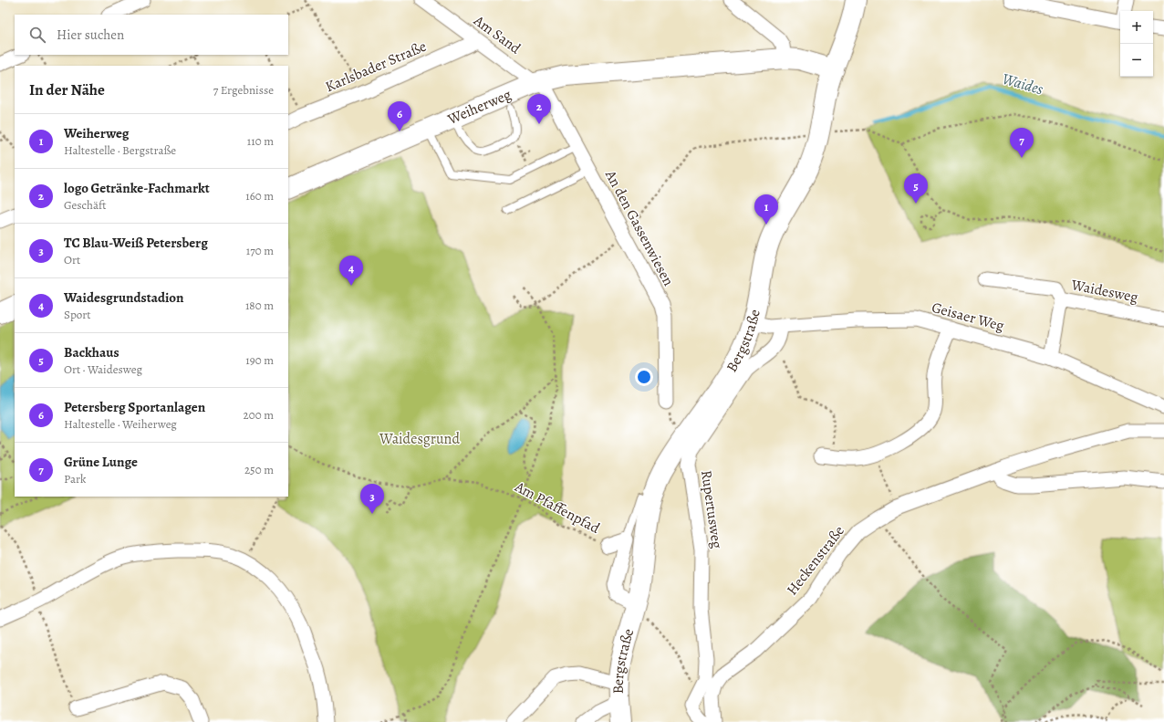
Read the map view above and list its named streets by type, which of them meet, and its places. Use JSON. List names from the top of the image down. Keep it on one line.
{"streets":{"main road":["Weiherweg","Bergstraße"],"street":["Am Sand","Karlsbader Straße","An den Gassenwiesen","Waidesweg","Geisaer Weg","Rupertusweg","Heckenstraße"],"path":["Am Pfaffenpfad"]},"crossings":[["Am Sand","Karlsbader Straße"],["Am Sand","Weiherweg"],["Am Sand","An den Gassenwiesen"],["Weiherweg","An den Gassenwiesen"],["Weiherweg","Bergstraße"],["Waidesweg","Geisaer Weg"],["Geisaer Weg","Bergstraße"],["Geisaer Weg","Rupertusweg"]],"water":["Waides"],"parks":["Waidesgrund"],"page":{"map_buttons":["+","−"],"search":"Hier suchen","heading":["In der Nähe","7 Ergebnisse"],"pins":["2","6","7","5","1","4","3"],"list":[{"mark":"1","name":"Weiherweg","note":"Haltestelle · Bergstraße","value":"110 m"},{"mark":"2","name":"logo Getränke-Fachmarkt","note":"Geschäft","value":"160 m"},{"mark":"3","name":"TC Blau-Weiß Petersberg","note":"Ort","value":"170 m"},{"mark":"4","name":"Waidesgrundstadion","note":"Sport","value":"180 m"},{"mark":"5","name":"Backhaus","note":"Ort · Waidesweg","value":"190 m"},{"mark":"6","name":"Petersberg Sportanlagen","note":"Haltestelle · Weiherweg","value":"200 m"},{"mark":"7","name":"Grüne Lunge","note":"Park","value":"250 m"}]}}
